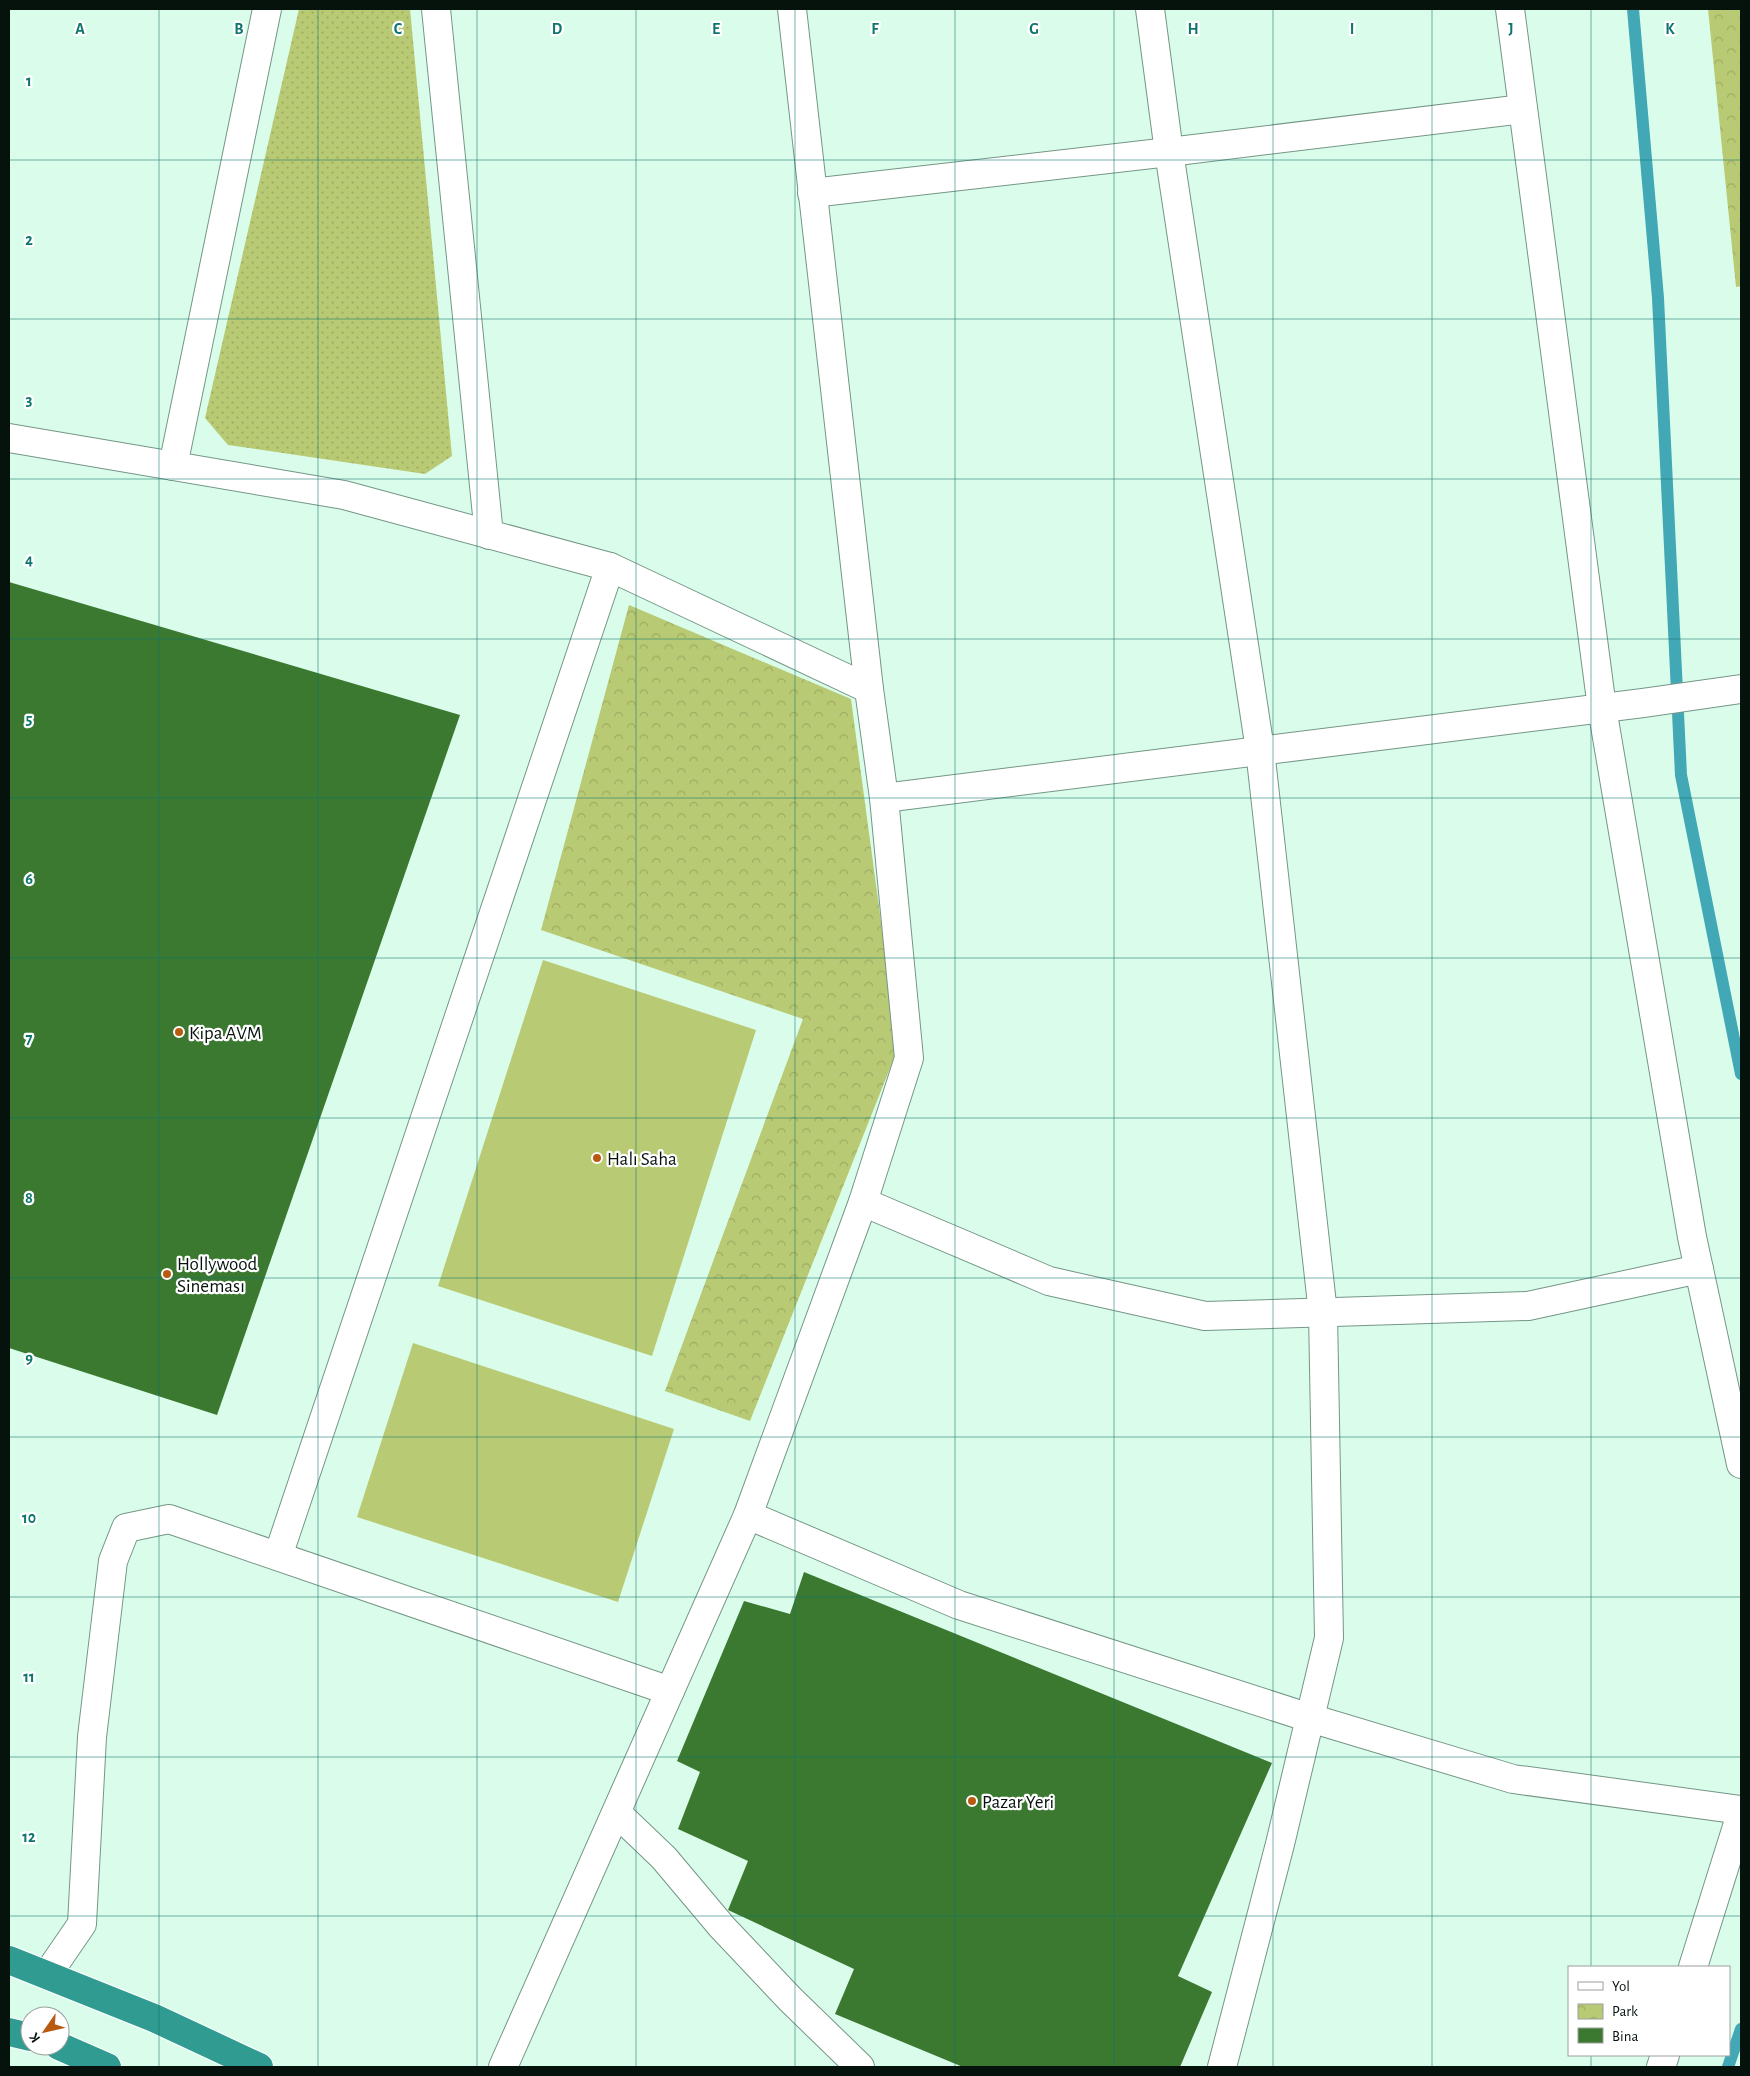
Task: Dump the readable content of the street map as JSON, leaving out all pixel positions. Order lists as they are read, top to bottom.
{
  "places": [
    "Kipa AVM",
    "Halı Saha",
    "Hollywood Sineması",
    "Pazar Yeri"
  ],
  "legend": ["Yol", "Park", "Bina"],
  "north": "bottom left",
  "grid": {
    "columns": [
      "A",
      "B",
      "C",
      "D",
      "E",
      "F",
      "G",
      "H",
      "I",
      "J",
      "K"
    ],
    "rows": [
      "1",
      "2",
      "3",
      "4",
      "5",
      "6",
      "7",
      "8",
      "9",
      "10",
      "11",
      "12"
    ]
  }
}
